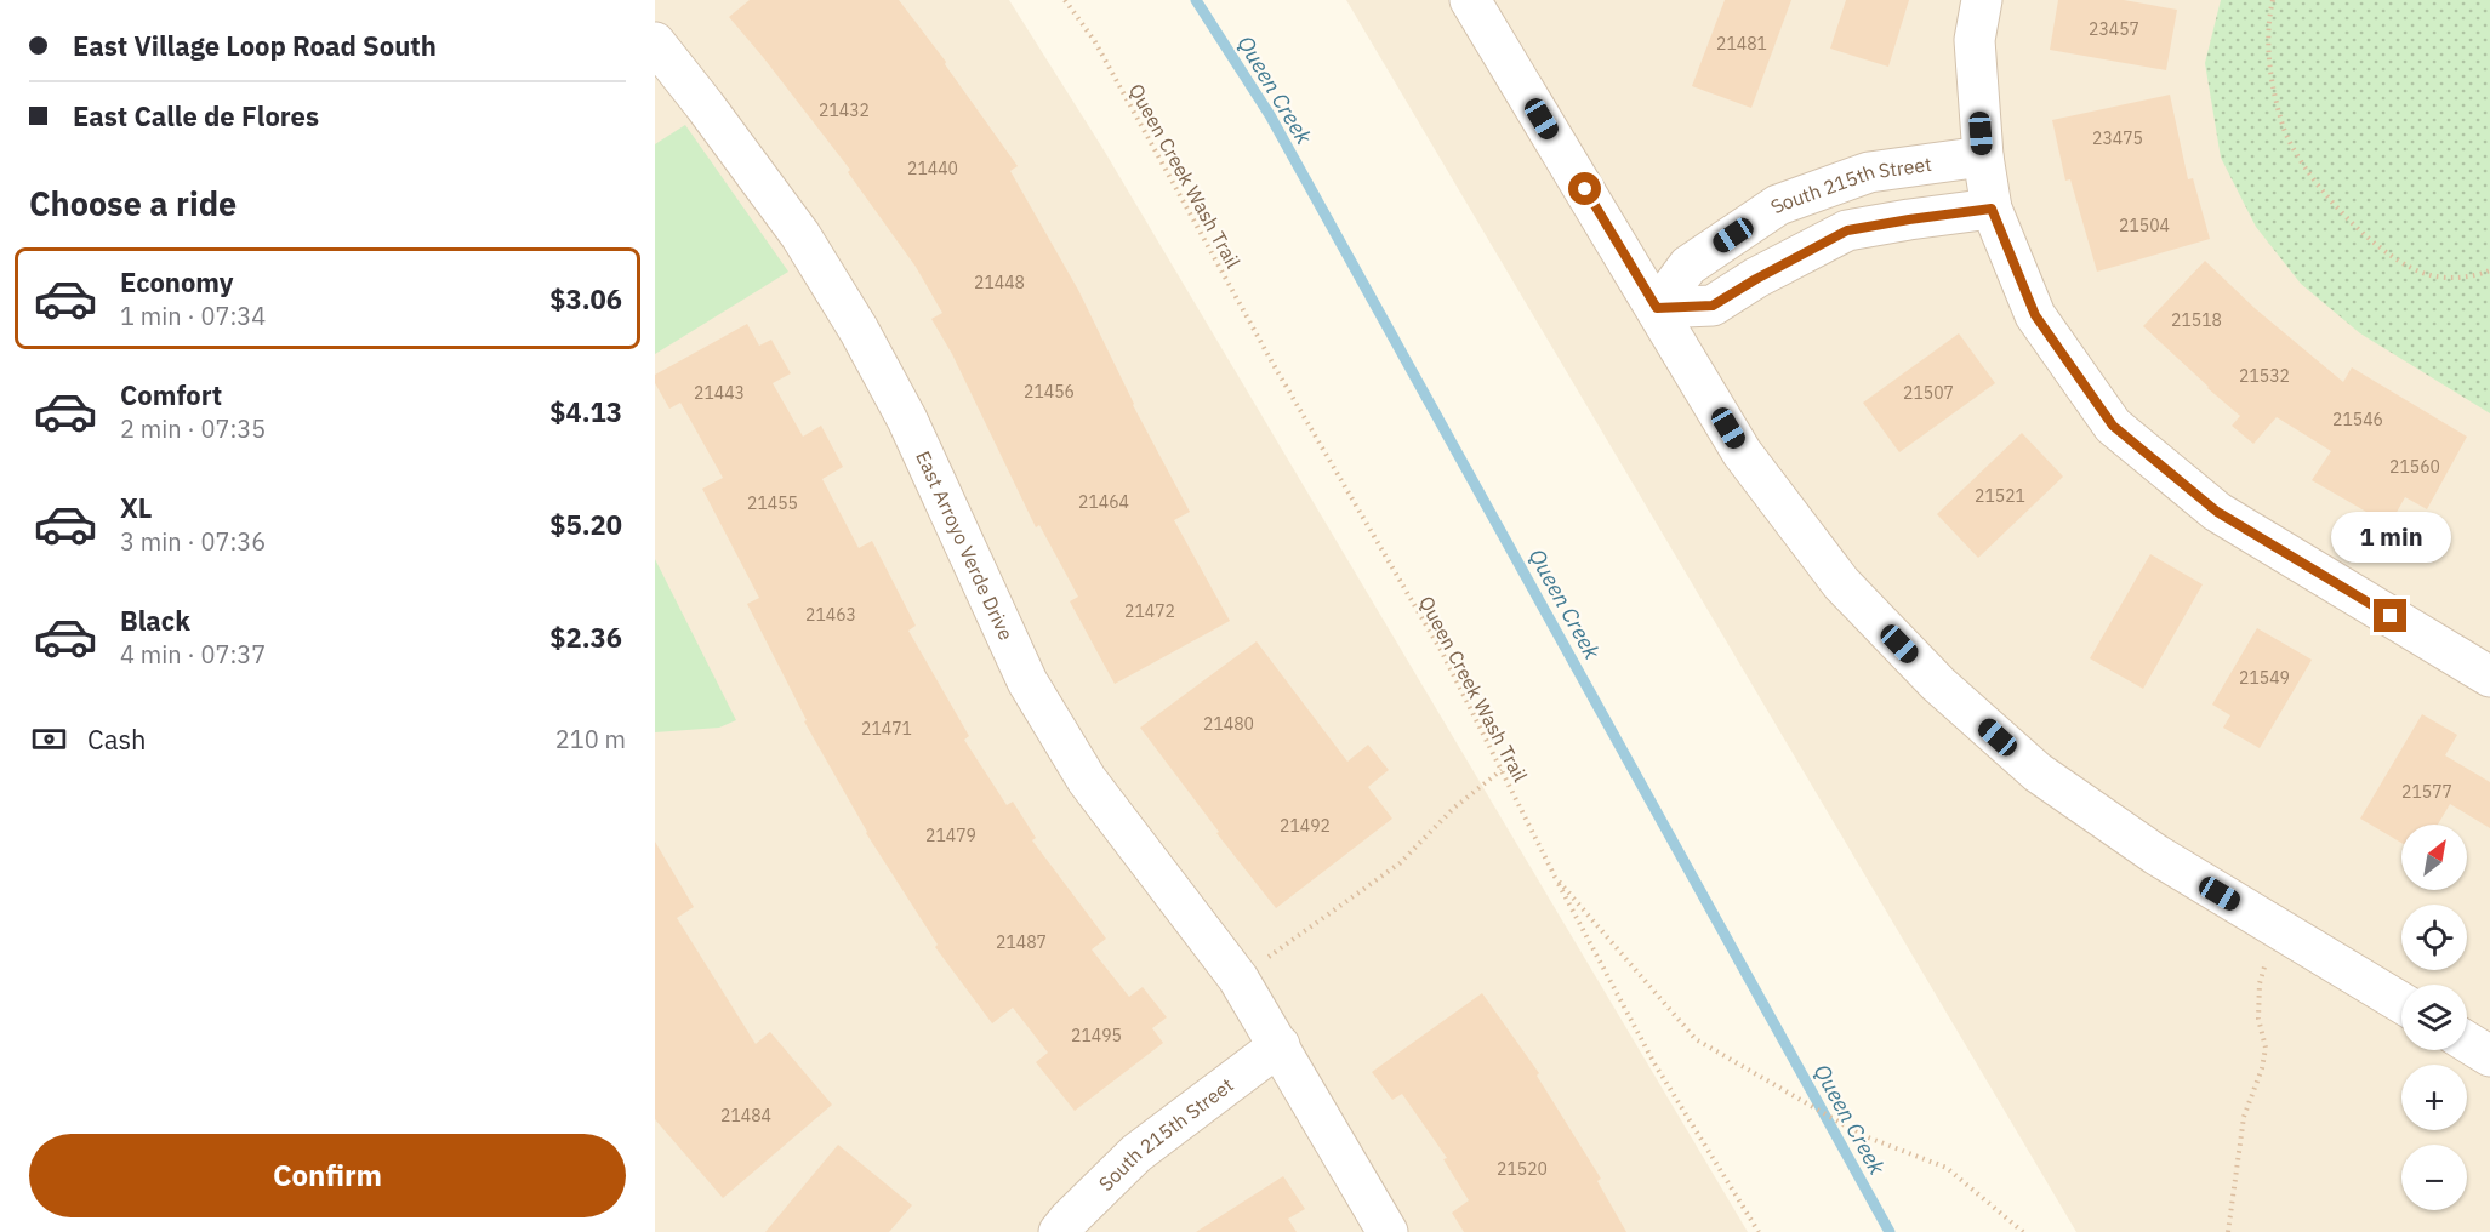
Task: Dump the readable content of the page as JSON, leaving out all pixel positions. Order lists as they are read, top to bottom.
{
  "streets": {
    "street": ["South 215th Street", "East Arroyo Verde Drive"],
    "path": ["Queen Creek Wash Trail"]
  },
  "crossings": [
    ["South 215th Street", "East Arroyo Verde Drive"]
  ],
  "water": ["Queen Creek"],
  "house_numbers": [
    "23457",
    "21481",
    "21432",
    "23475",
    "21440",
    "21504",
    "21448",
    "21518",
    "21532",
    "21456",
    "21443",
    "21507",
    "21546",
    "21560",
    "21521",
    "21464",
    "21455",
    "21472",
    "21463",
    "21549",
    "21480",
    "21471",
    "21577",
    "21492",
    "21479",
    "21487",
    "21495",
    "21484",
    "21520"
  ],
  "north": "top right",
  "page": {
    "banner": ["East Village Loop Road South", "East Calle de Flores"],
    "heading": "Choose a ride",
    "list": [
      {
        "name": "Economy",
        "note": "1 min · 07:34",
        "value": "$3.06"
      },
      {
        "name": "Comfort",
        "note": "2 min · 07:35",
        "value": "$4.13"
      },
      {
        "name": "XL",
        "note": "3 min · 07:36",
        "value": "$5.20"
      },
      {
        "name": "Black",
        "note": "4 min · 07:37",
        "value": "$2.36"
      }
    ],
    "bubble": "1 min",
    "pay": ["Cash", "210 m"],
    "map_buttons": ["+", "−"],
    "buttons": "Confirm"
  }
}
